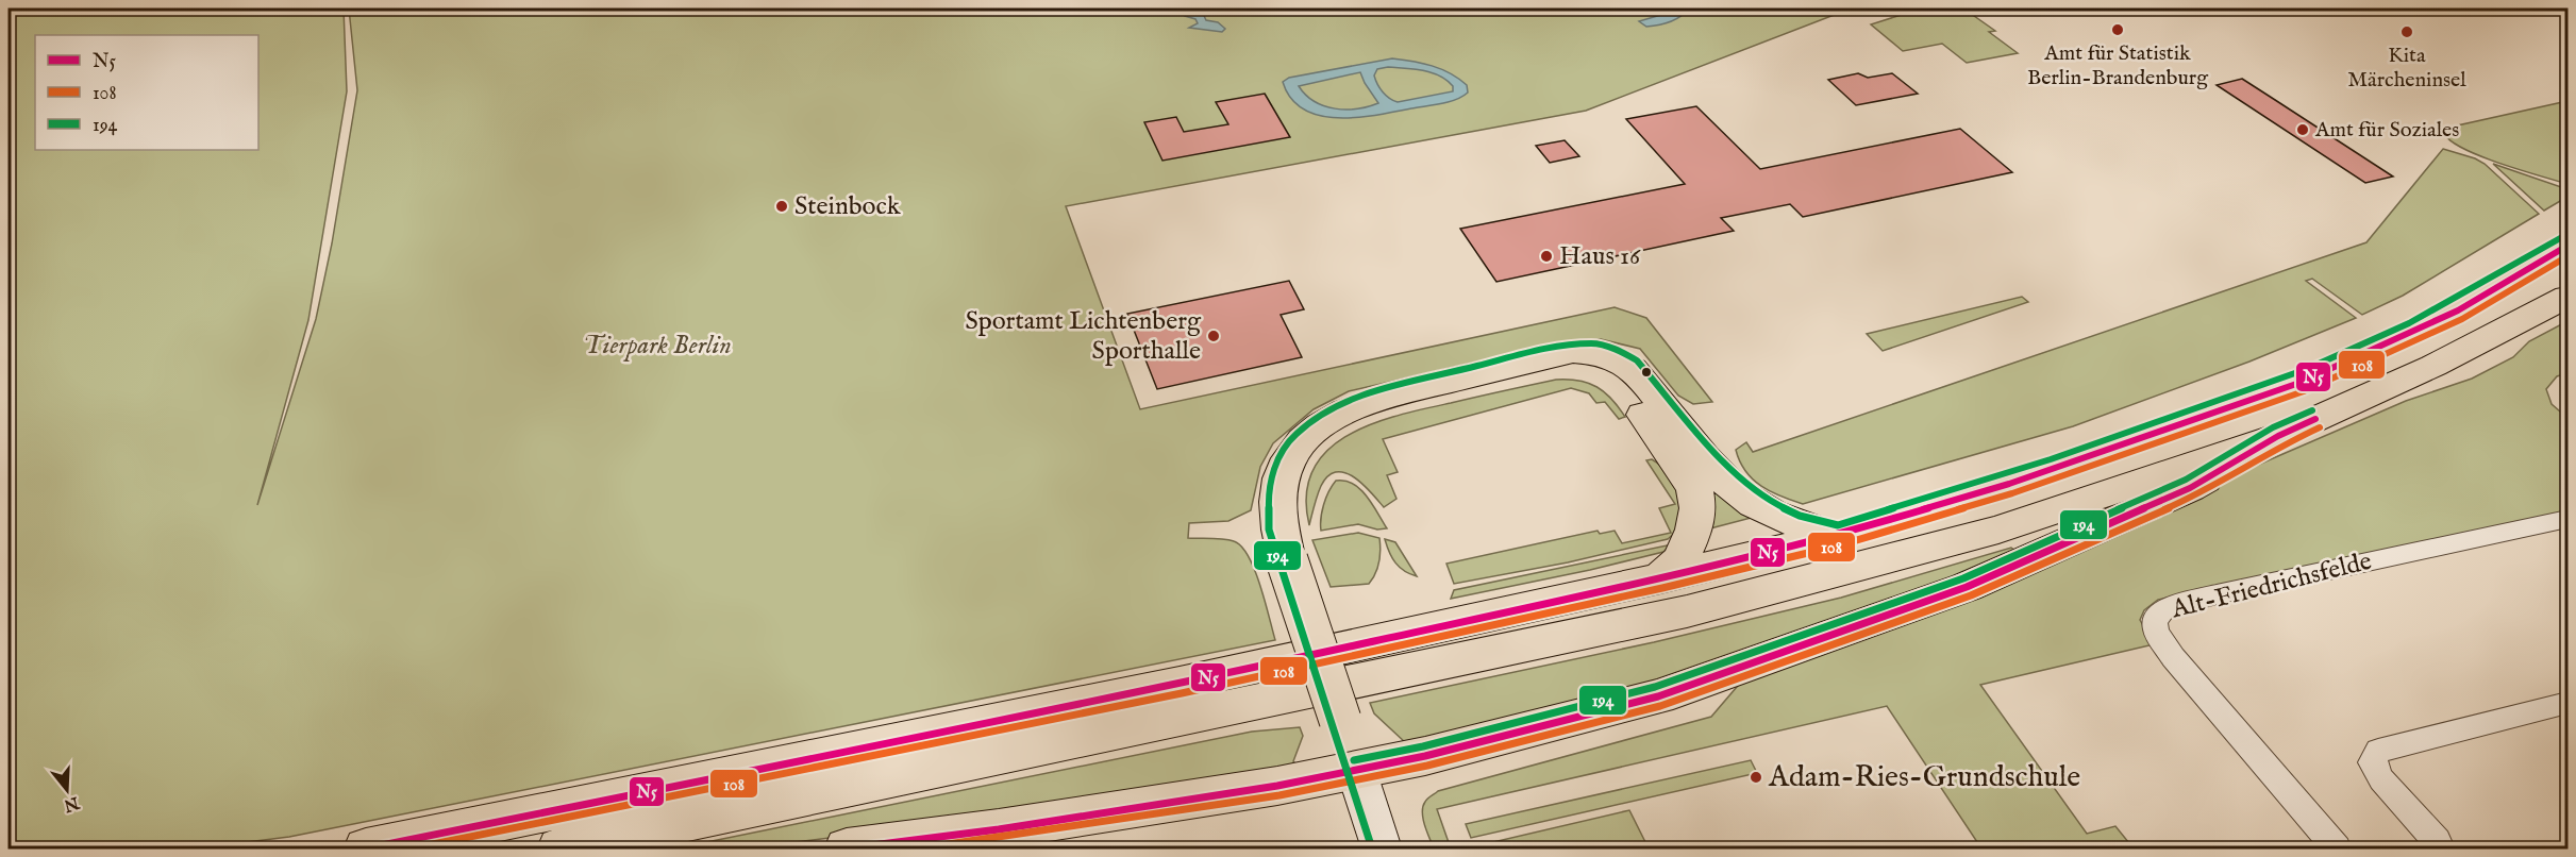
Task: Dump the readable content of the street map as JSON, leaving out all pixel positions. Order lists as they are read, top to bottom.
{
  "streets": {
    "street": ["Alt-Friedrichsfelde"]
  },
  "parks": ["Tierpark Berlin"],
  "places": [
    "Amt für Statistik Berlin-Brandenburg",
    "Kita Märcheninsel",
    "Amt für Soziales",
    "Steinbock",
    "Haus 16",
    "Sportamt Lichtenberg Sporthalle",
    "Adam-Ries-Grundschule"
  ],
  "lines": ["transit line 194", "transit line N5", "transit line 108"],
  "legend": ["N5", "108", "194"],
  "north": "bottom"
}
